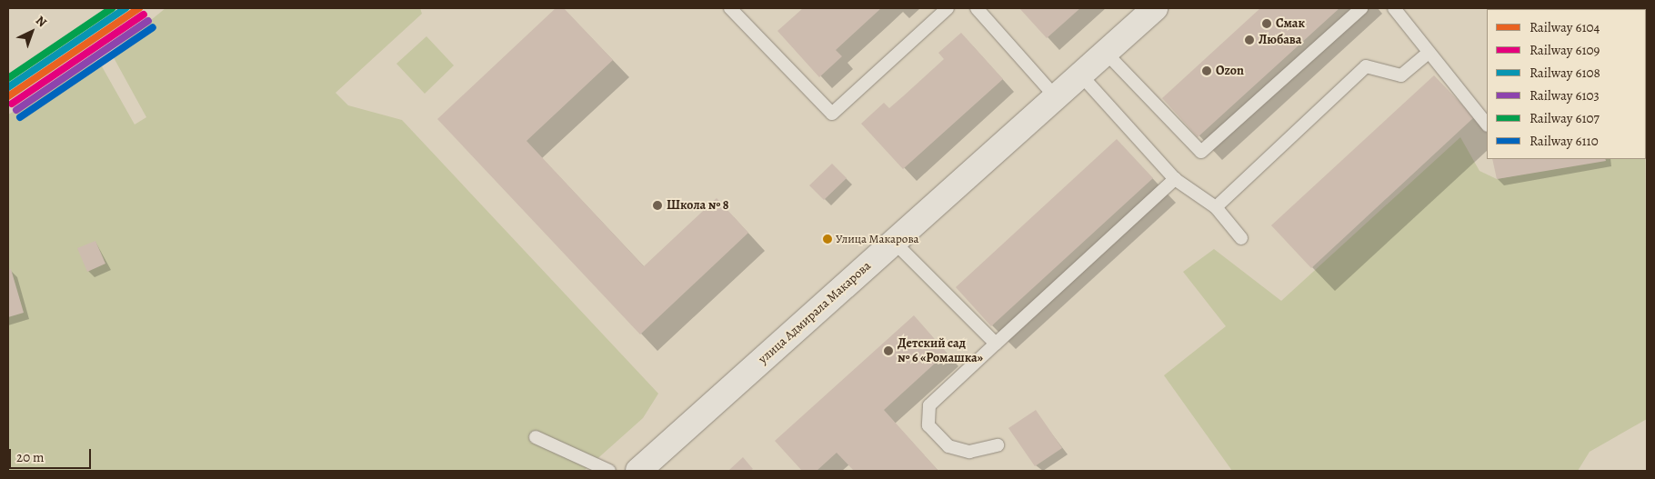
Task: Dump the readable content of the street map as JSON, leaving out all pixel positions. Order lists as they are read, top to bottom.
{
  "streets": {
    "main road": ["улица Адмирала Макарова"]
  },
  "places": [
    "Смак",
    "Любава",
    "Ozon",
    "Школа № 8",
    "Улица Макарова",
    "Детский сад № 6 «Ромашка»"
  ],
  "lines": [
    "rail line 6104",
    "rail line 6108",
    "rail line 6107",
    "rail line 6109",
    "rail line 6103",
    "rail line 6110"
  ],
  "legend": [
    "Railway 6104",
    "Railway 6109",
    "Railway 6108",
    "Railway 6103",
    "Railway 6107",
    "Railway 6110"
  ],
  "scale_bar": "20 m",
  "north": "top right"
}
